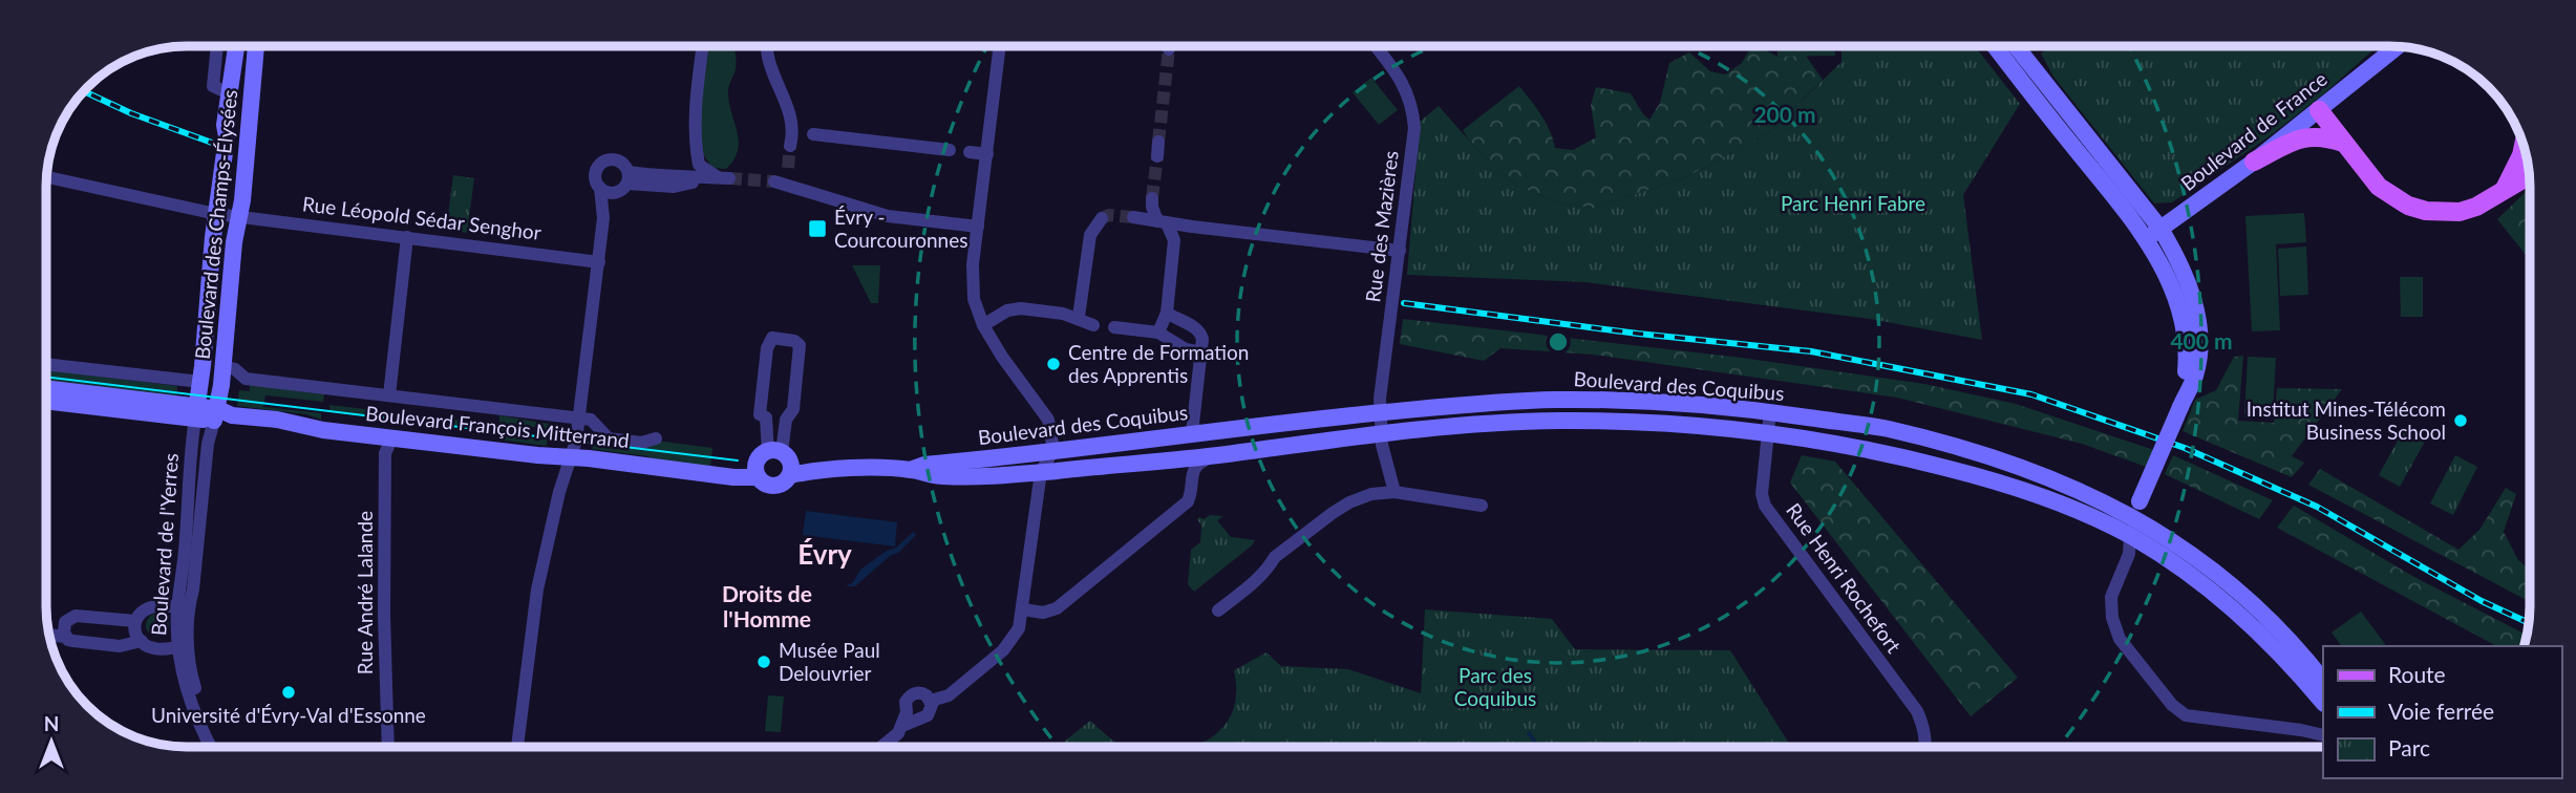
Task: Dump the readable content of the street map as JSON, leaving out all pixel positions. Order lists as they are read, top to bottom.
{
  "streets": {
    "main road": [
      "Boulevard de France",
      "Boulevard des Champs-Élysées",
      "Boulevard des Coquibus",
      "Boulevard François Mitterrand"
    ],
    "street": [
      "Rue Léopold Sédar Senghor",
      "Rue des Mazières",
      "Boulevard de l'Yerres",
      "Rue Henri Rochefort",
      "Rue André Lalande"
    ]
  },
  "crossings": [
    ["Rue Léopold Sédar Senghor", "Boulevard des Champs-Élysées"],
    ["Boulevard des Champs-Élysées", "Boulevard François Mitterrand"],
    ["Boulevard des Champs-Élysées", "Boulevard de l'Yerres"],
    ["Rue des Mazières", "Boulevard des Coquibus"],
    ["Boulevard des Coquibus", "Boulevard François Mitterrand"],
    ["Boulevard des Coquibus", "Rue Henri Rochefort"],
    ["Boulevard François Mitterrand", "Boulevard de l'Yerres"],
    ["Boulevard François Mitterrand", "Rue André Lalande"]
  ],
  "districts": ["Évry", "Droits de l'Homme"],
  "parks": ["Parc Henri Fabre", "Parc des Coquibus"],
  "places": {
    "transit": ["Évry - Courcouronnes"],
    "other": [
      "Centre de Formation des Apprentis",
      "Institut Mines-Télécom Business School",
      "Musée Paul Delouvrier",
      "Université d'Évry-Val d'Essonne"
    ]
  },
  "legend": ["Route", "Voie ferrée", "Parc"],
  "north": "top",
  "rings": ["200 m", "400 m"]
}
